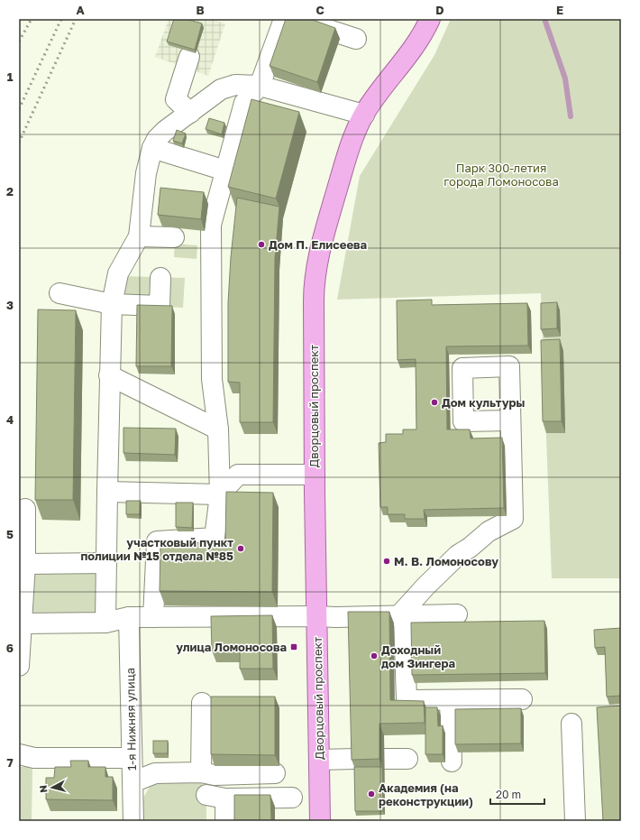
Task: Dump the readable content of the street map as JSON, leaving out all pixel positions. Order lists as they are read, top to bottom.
{
  "streets": {
    "main road": ["Дворцовый проспект"],
    "street": ["1-я Нижняя улица"]
  },
  "parks": ["Парк 300-летия города Ломоносова"],
  "places": {
    "other": [
      "Дом П. Елисеева",
      "Дом культуры",
      "участковый пункт полиции №15 отдела №85",
      "М. В. Ломоносову",
      "Доходный дом Зингера",
      "Академия (на реконструкции)"
    ],
    "transit": ["улица Ломоносова"]
  },
  "scale_bar": "20 m",
  "north": "left",
  "grid": {
    "columns": [
      "A",
      "B",
      "C",
      "D",
      "E"
    ],
    "rows": [
      "1",
      "2",
      "3",
      "4",
      "5",
      "6",
      "7"
    ]
  }
}
